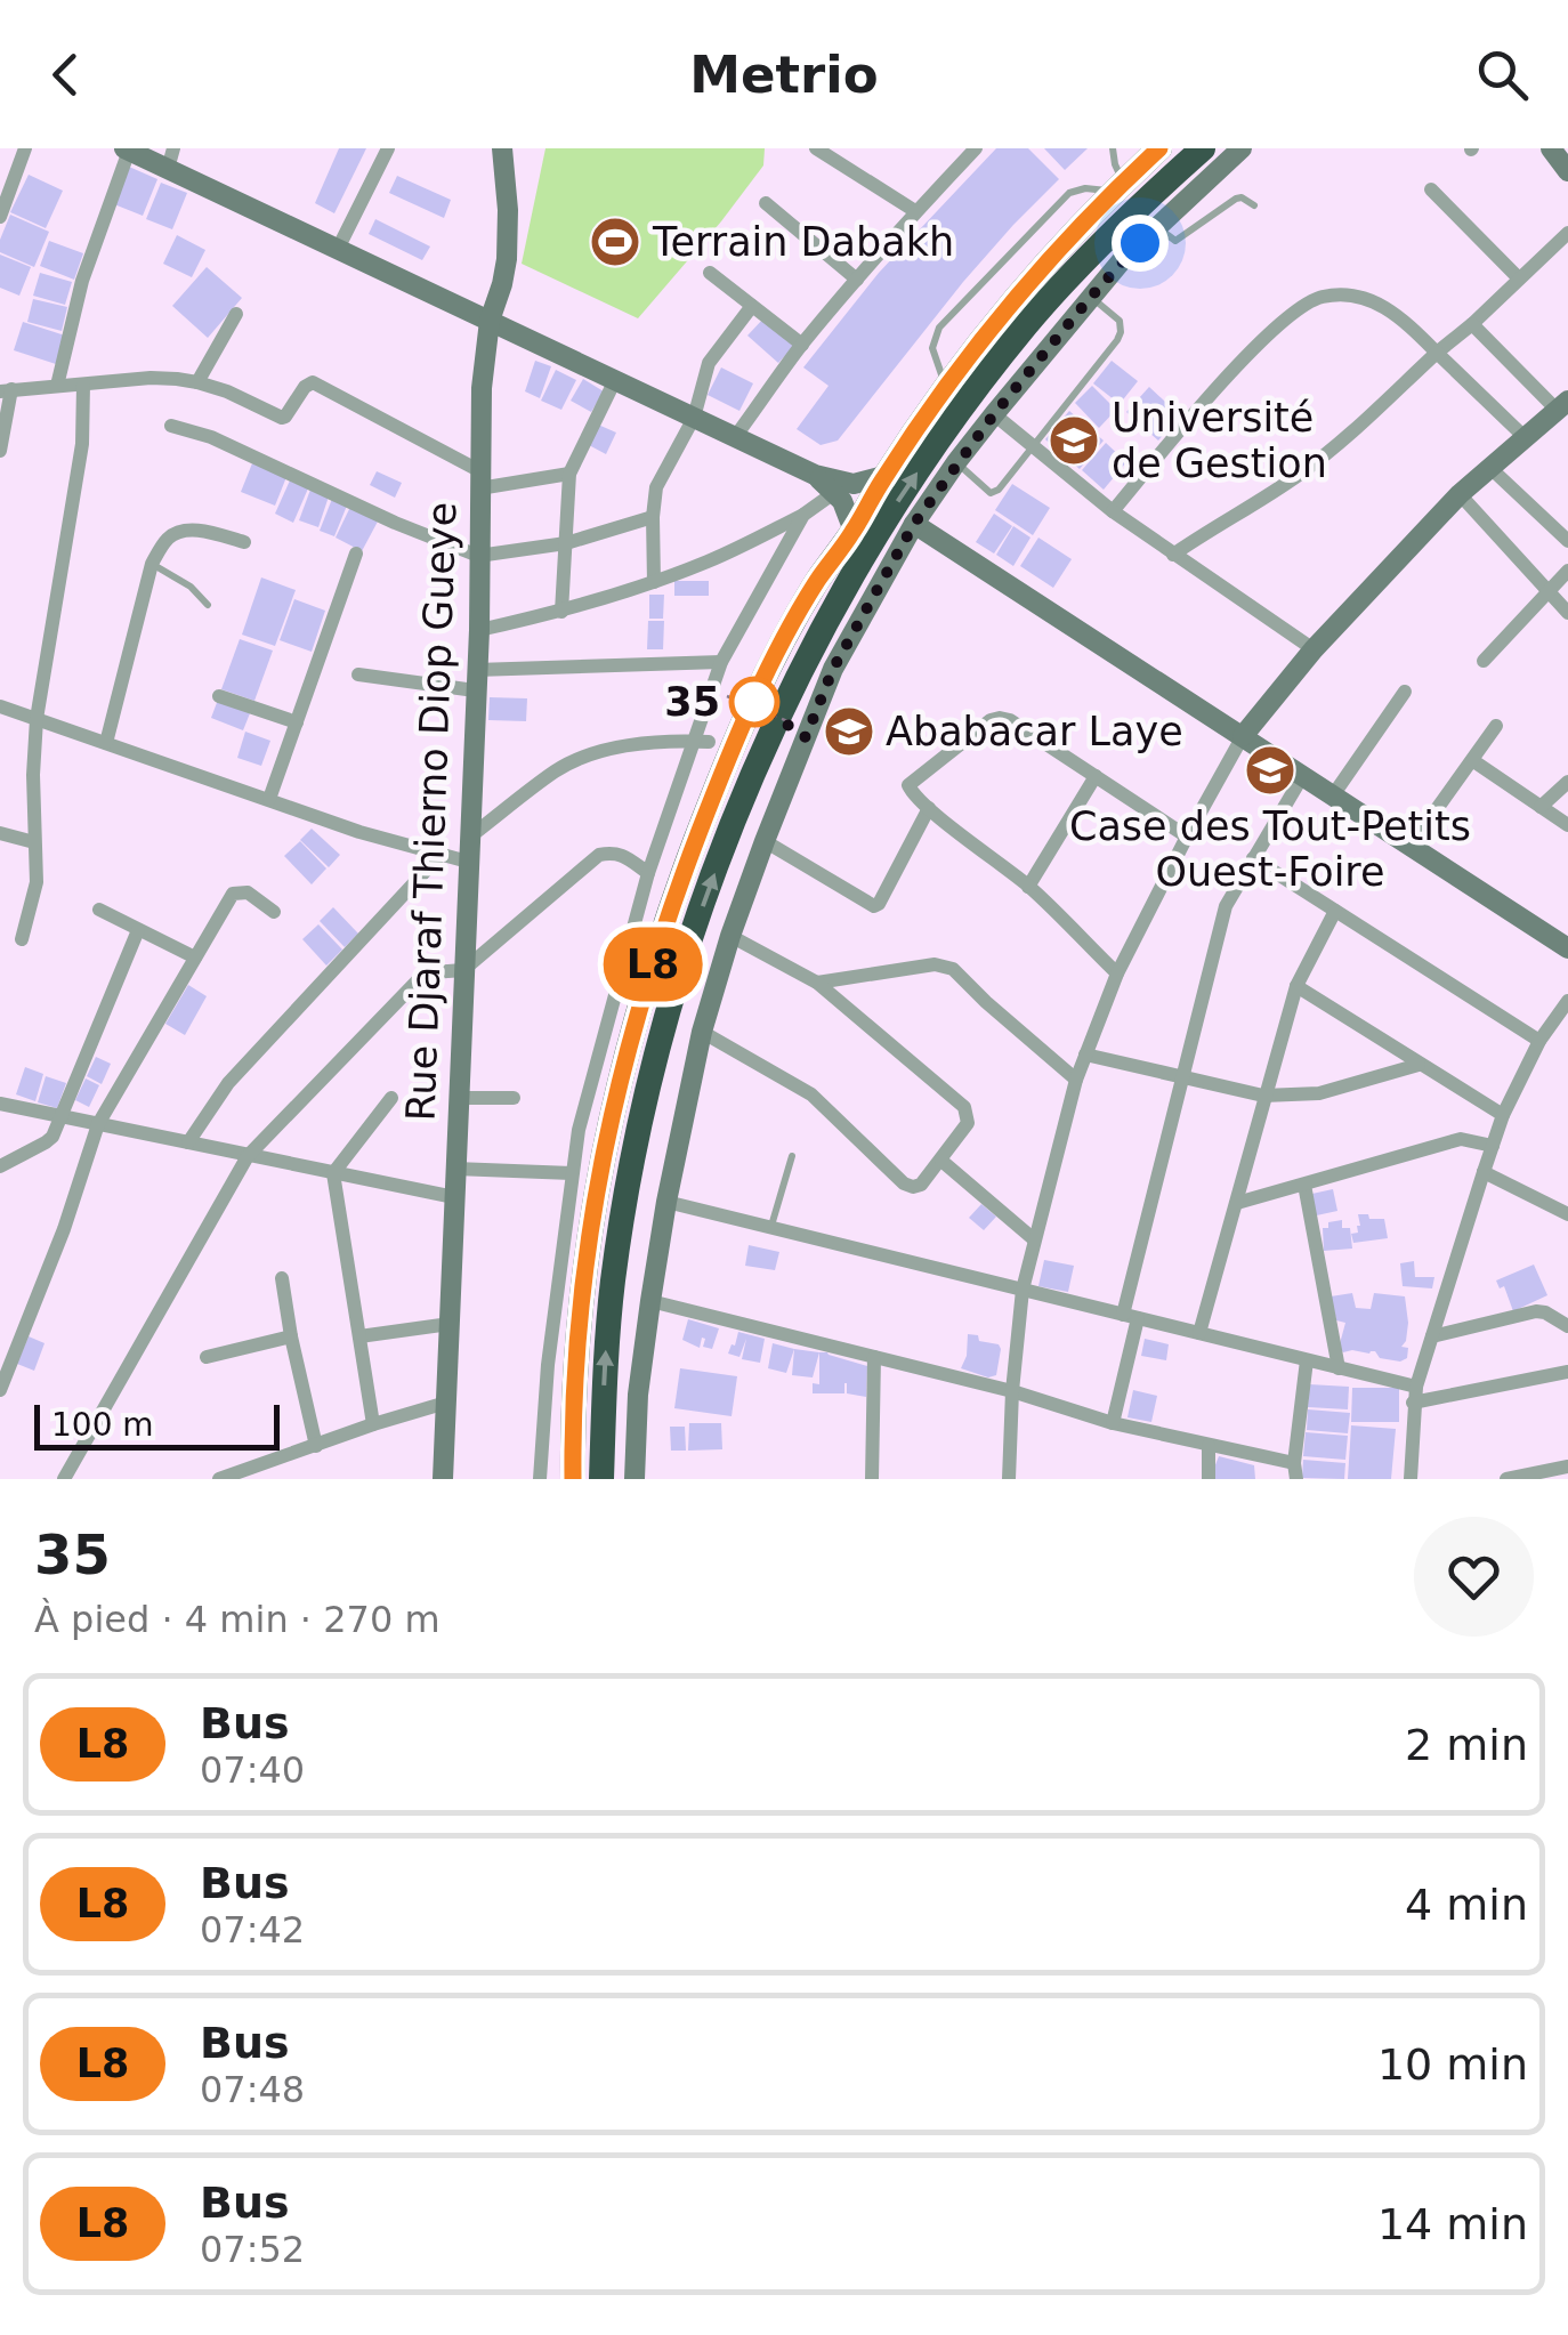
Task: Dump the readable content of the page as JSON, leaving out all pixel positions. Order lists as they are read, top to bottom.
{
  "streets": {
    "street": ["Rue Djaraf Thierno Diop Gueye"]
  },
  "places": {
    "sports": ["Terrain Dabakh"],
    "school or university": ["Université de Gestion", "Ababacar Laye", "Case des Tout-Petits Ouest-Foire"],
    "other": ["35"]
  },
  "lines": ["bus line L8"],
  "scale_bar": "100 m",
  "page": {
    "header": "Metrio",
    "on_map": "L8",
    "scale": "100 m",
    "heading": ["35", "À pied · 4 min · 270 m"],
    "list": [
      {
        "mark": "L8",
        "name": "Bus",
        "note": "07:40",
        "value": "2 min"
      },
      {
        "mark": "L8",
        "name": "Bus",
        "note": "07:42",
        "value": "4 min"
      },
      {
        "mark": "L8",
        "name": "Bus",
        "note": "07:48",
        "value": "10 min"
      },
      {
        "mark": "L8",
        "name": "Bus",
        "note": "07:52",
        "value": "14 min"
      }
    ]
  }
}
